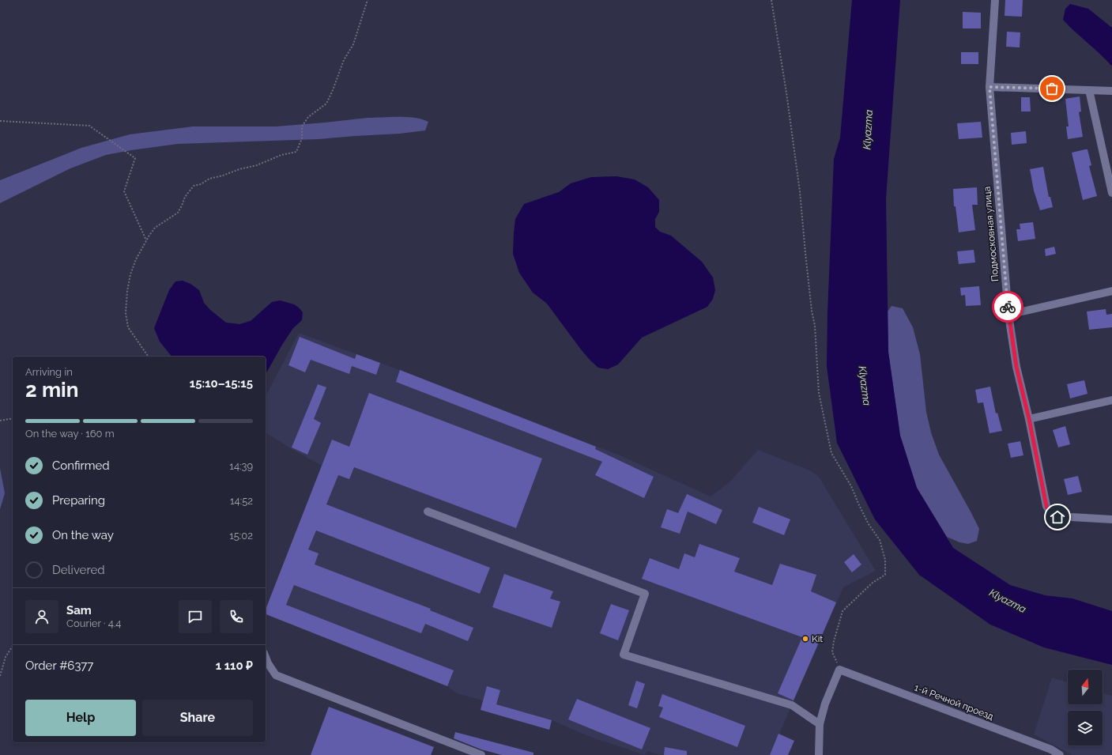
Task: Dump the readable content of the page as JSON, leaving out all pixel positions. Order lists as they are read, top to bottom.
{
  "streets": {
    "street": ["Подмосковная улица", "1-й Речной проезд"]
  },
  "water": ["Klyazma"],
  "places": ["Kit"],
  "north": "top",
  "page": {
    "heading": ["2 min", "Arriving in", "15:10–15:15"],
    "panel": [
      "Sam",
      "Courier · 4.4",
      "Order #6377",
      "1 110 ₽"
    ],
    "bar": "On the way · 160 m",
    "list": [
      ["Confirmed", "14:39"],
      ["Preparing", "14:52"],
      ["On the way", "15:02"],
      "Delivered"
    ],
    "buttons": ["Help", "Share"]
  }
}
